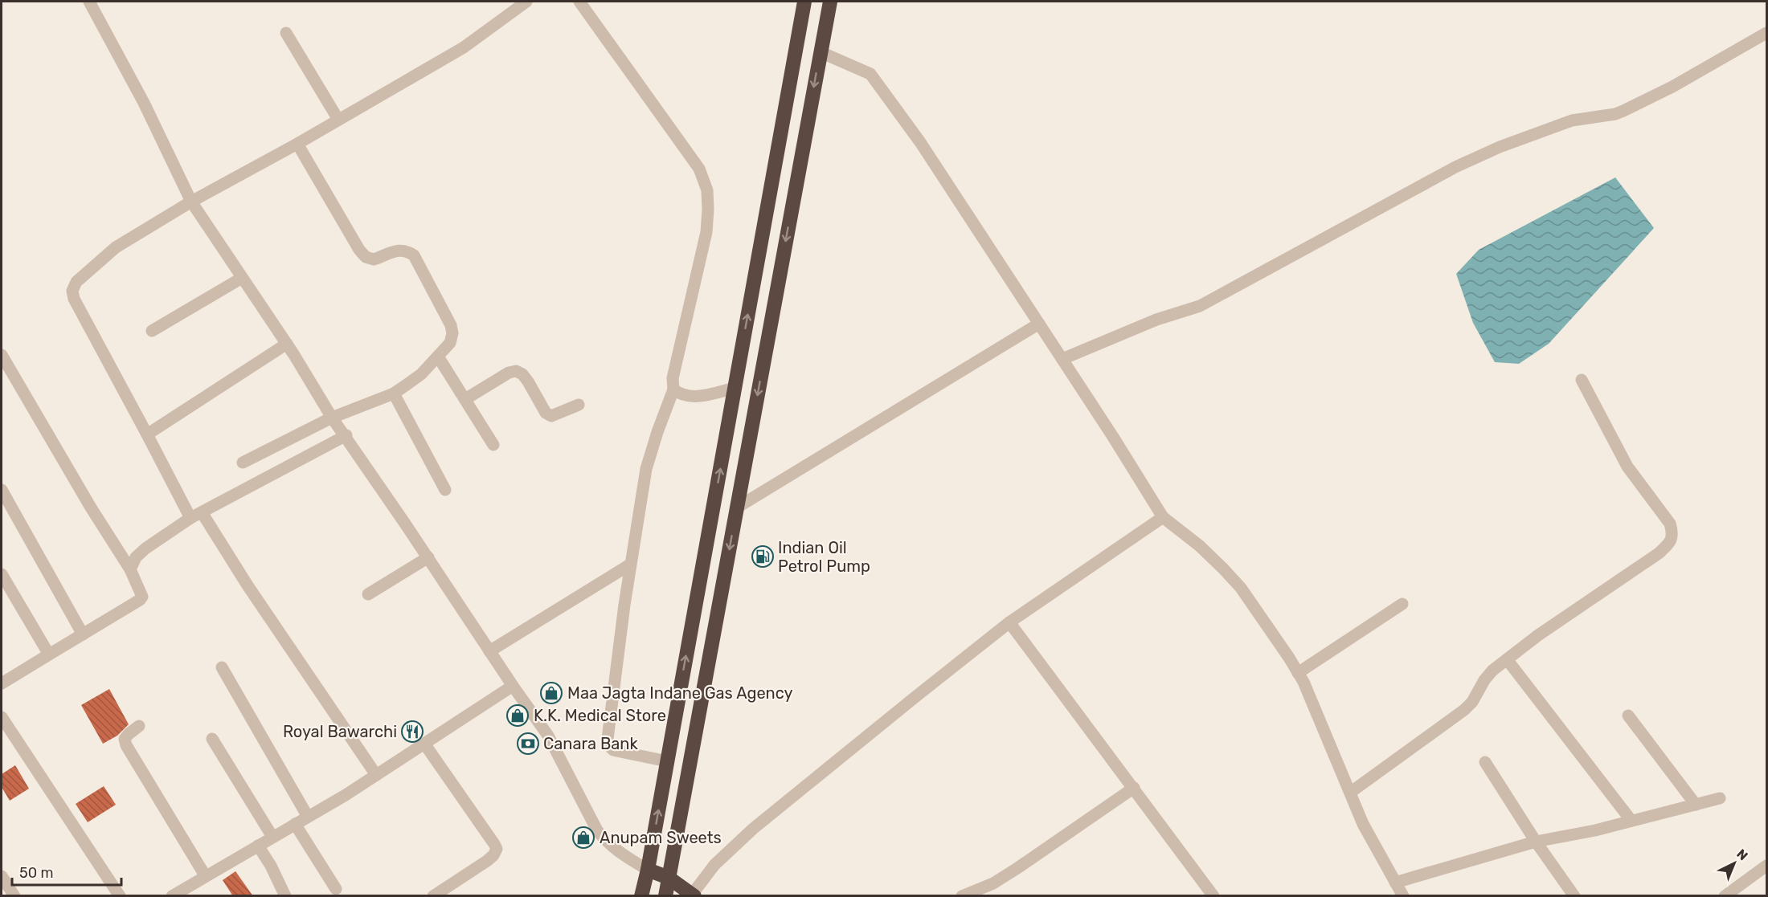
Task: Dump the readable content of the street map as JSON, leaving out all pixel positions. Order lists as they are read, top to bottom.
{
  "places": {
    "fuel station": ["Indian Oil Petrol Pump"],
    "shop": ["Maa Jagta Indane Gas Agency", "K.K. Medical Store", "Anupam Sweets"],
    "restaurant": ["Royal Bawarchi"],
    "bank": ["Canara Bank"]
  },
  "scale_bar": "50 m",
  "north": "top right"
}
